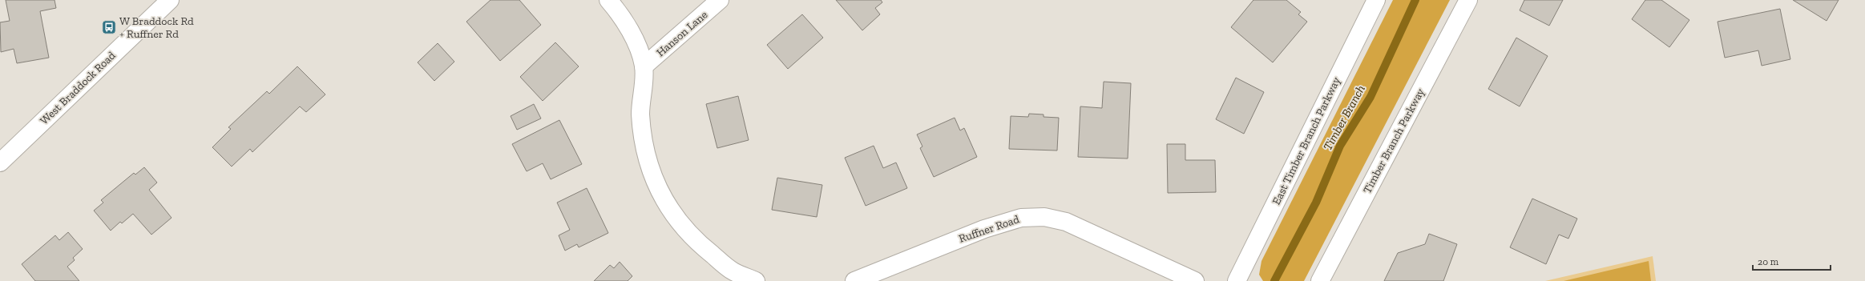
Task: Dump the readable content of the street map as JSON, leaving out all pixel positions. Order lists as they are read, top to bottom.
{
  "streets": {
    "street": [
      "Hanson Lane",
      "West Braddock Road",
      "East Timber Branch Parkway",
      "Timber Branch Parkway",
      "Ruffner Road"
    ]
  },
  "water": ["Timber Branch"],
  "places": {
    "bus stop": ["W Braddock Rd + Ruffner Rd"]
  },
  "scale_bar": "20 m"
}
